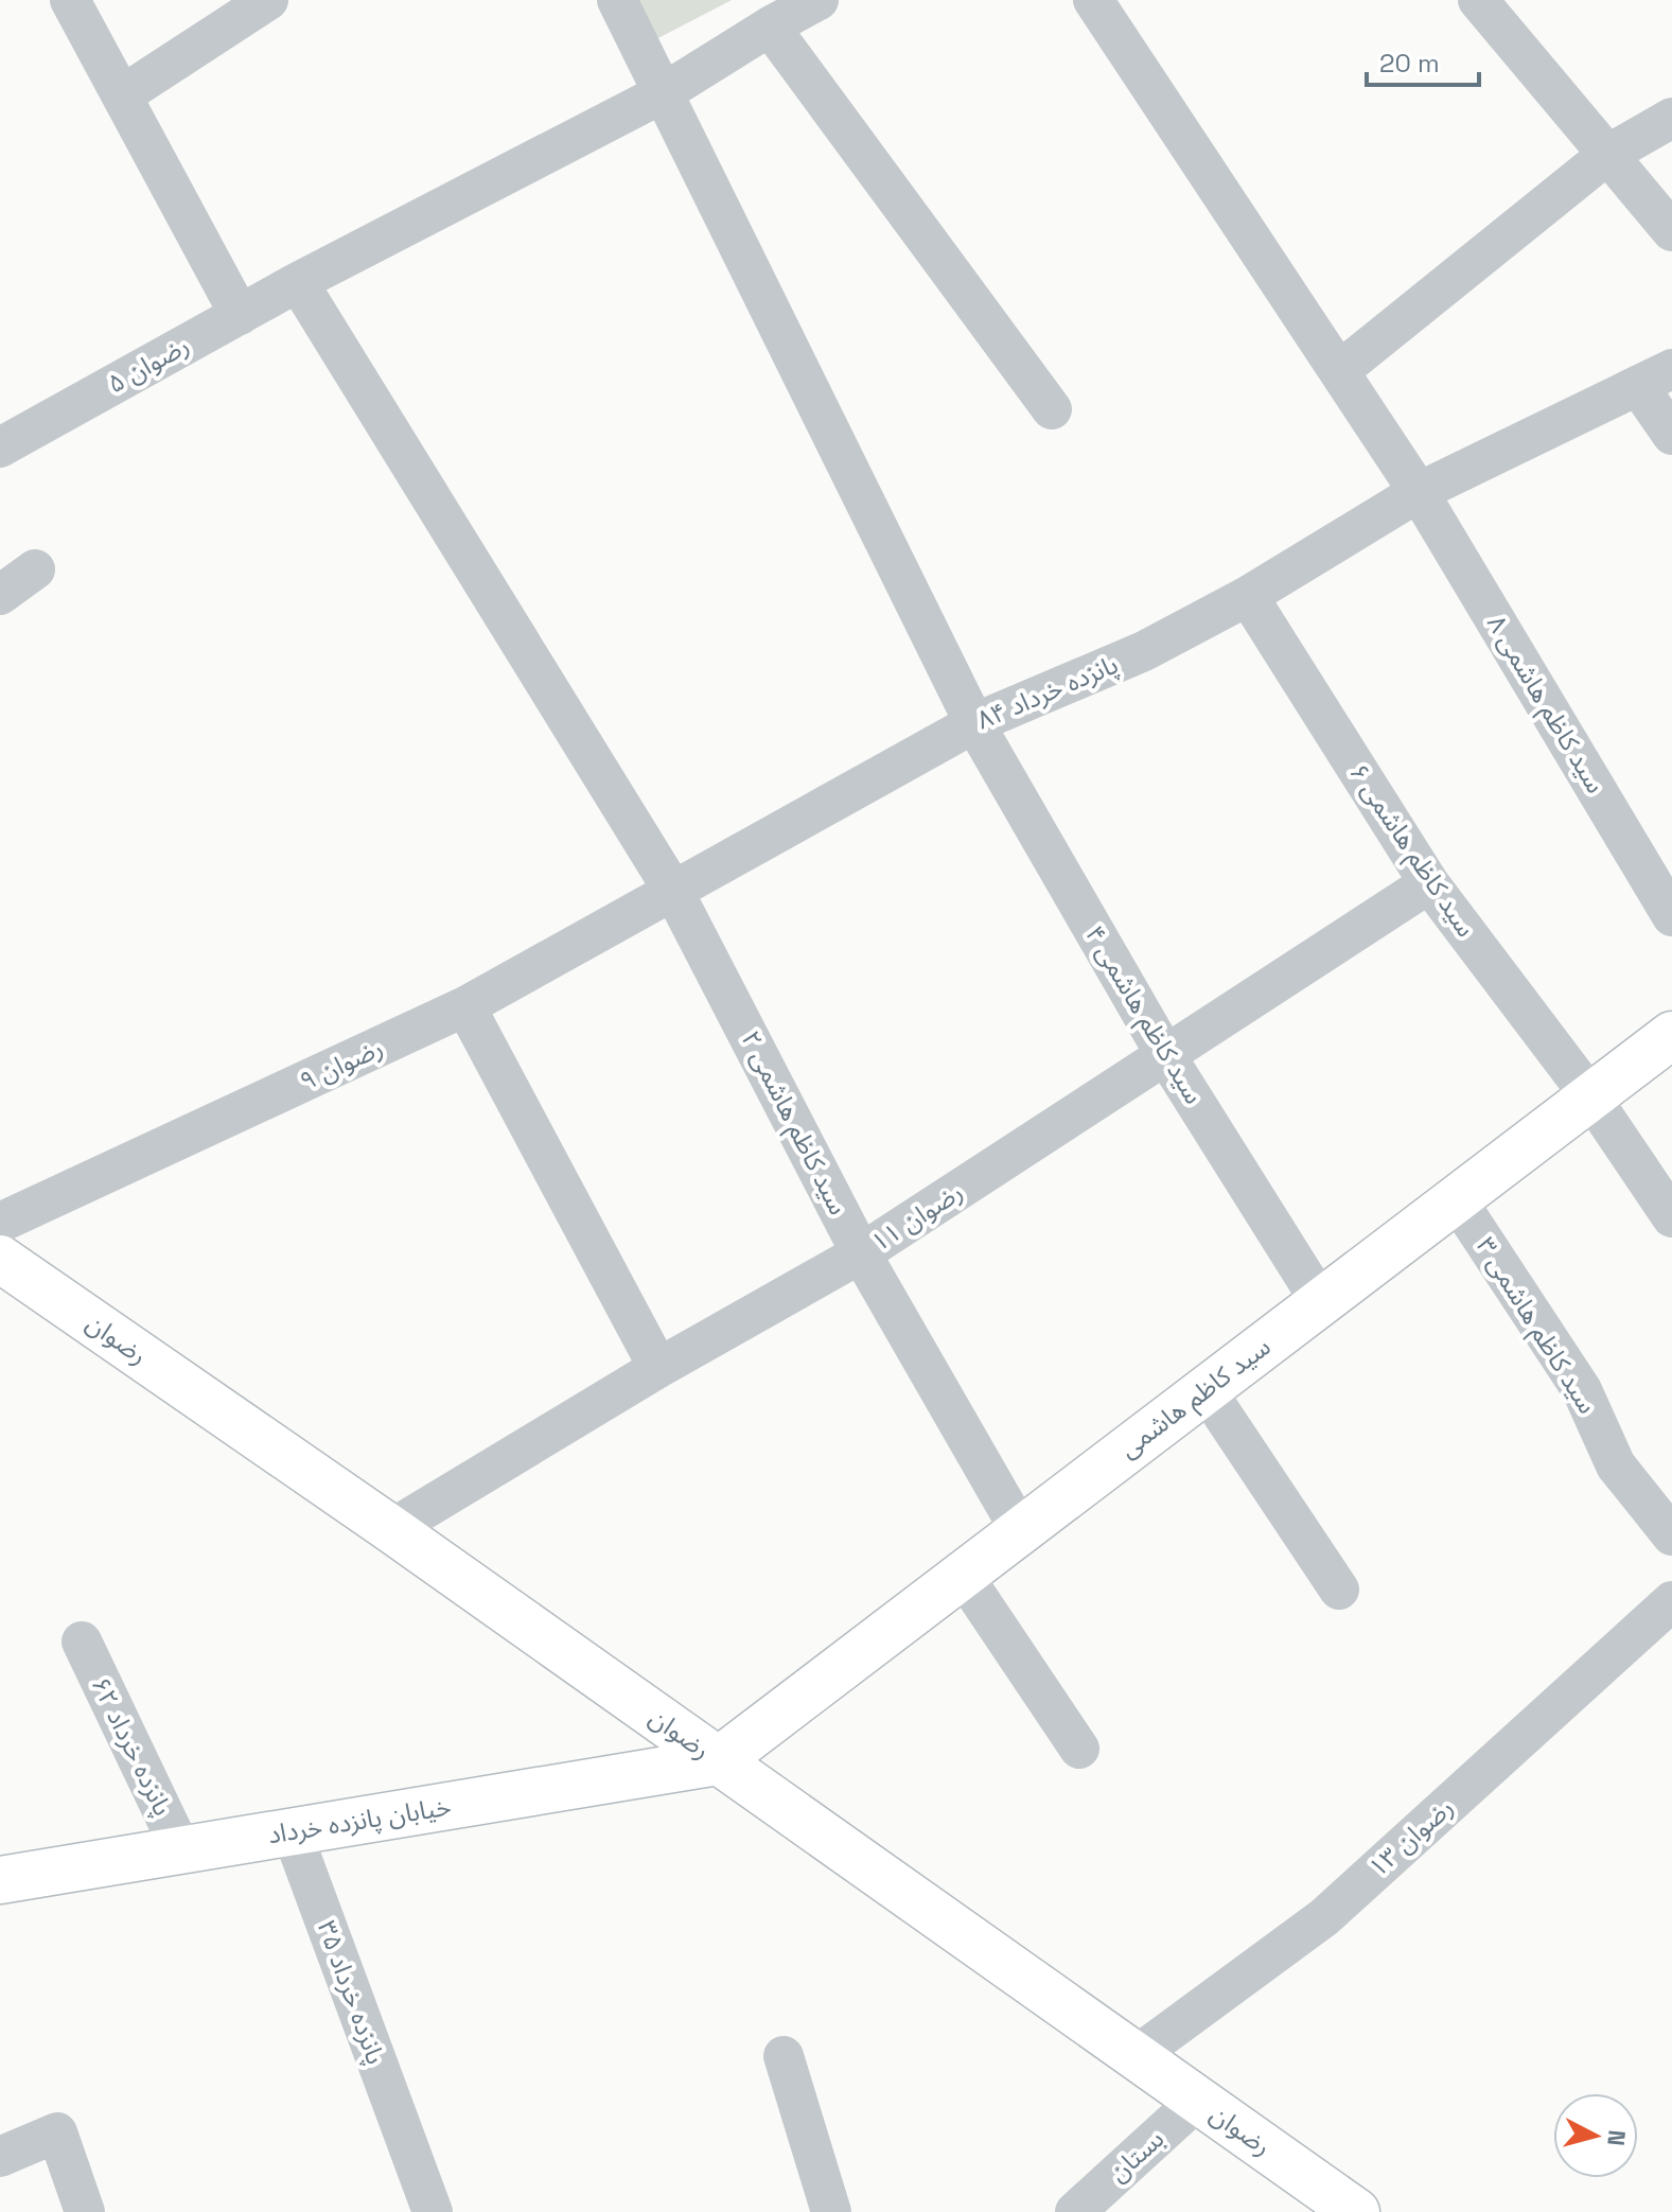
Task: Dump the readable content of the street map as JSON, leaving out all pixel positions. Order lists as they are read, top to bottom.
{
  "streets": {
    "street": [
      "رضوان ۵",
      "پانزده خرداد ۸۴",
      "سید کاظم هاشمی ۸",
      "سید کاظم هاشمی ۶",
      "سید کاظم هاشمی ۴",
      "رضوان ۹",
      "سید کاظم هاشمی ۲",
      "رضوان ۱۱",
      "سید کاظم هاشمی ۳",
      "رضوان",
      "سید کاظم هاشمی",
      "پانزده خرداد ۶۲",
      "خیابان پانزده خرداد",
      "رضوان ۱۳",
      "پانزده خرداد ۳۵",
      "بستان"
    ]
  },
  "crossings": [
    ["رضوان ۵", "سید کاظم هاشمی ۴"],
    ["رضوان ۵", "سید کاظم هاشمی ۲"],
    ["پانزده خرداد ۸۴", "سید کاظم هاشمی ۸"],
    ["پانزده خرداد ۸۴", "سید کاظم هاشمی ۶"],
    ["پانزده خرداد ۸۴", "سید کاظم هاشمی ۴"],
    ["پانزده خرداد ۸۴", "رضوان ۹"],
    ["پانزده خرداد ۸۴", "سید کاظم هاشمی ۲"],
    ["سید کاظم هاشمی ۶", "رضوان ۱۱"],
    ["سید کاظم هاشمی ۶", "سید کاظم هاشمی"],
    ["سید کاظم هاشمی ۴", "رضوان ۱۱"],
    ["سید کاظم هاشمی ۴", "سید کاظم هاشمی"],
    ["رضوان ۹", "سید کاظم هاشمی ۲"],
    ["سید کاظم هاشمی ۲", "رضوان ۱۱"],
    ["سید کاظم هاشمی ۲", "سید کاظم هاشمی"],
    ["رضوان ۱۱", "رضوان"],
    ["سید کاظم هاشمی ۳", "سید کاظم هاشمی"],
    ["رضوان", "سید کاظم هاشمی"],
    ["رضوان", "خیابان پانزده خرداد"],
    ["رضوان", "رضوان ۱۳"],
    ["رضوان", "بستان"],
    ["سید کاظم هاشمی", "خیابان پانزده خرداد"],
    ["پانزده خرداد ۶۲", "خیابان پانزده خرداد"],
    ["خیابان پانزده خرداد", "پانزده خرداد ۳۵"]
  ],
  "scale_bar": "20 m",
  "north": "right"
}
